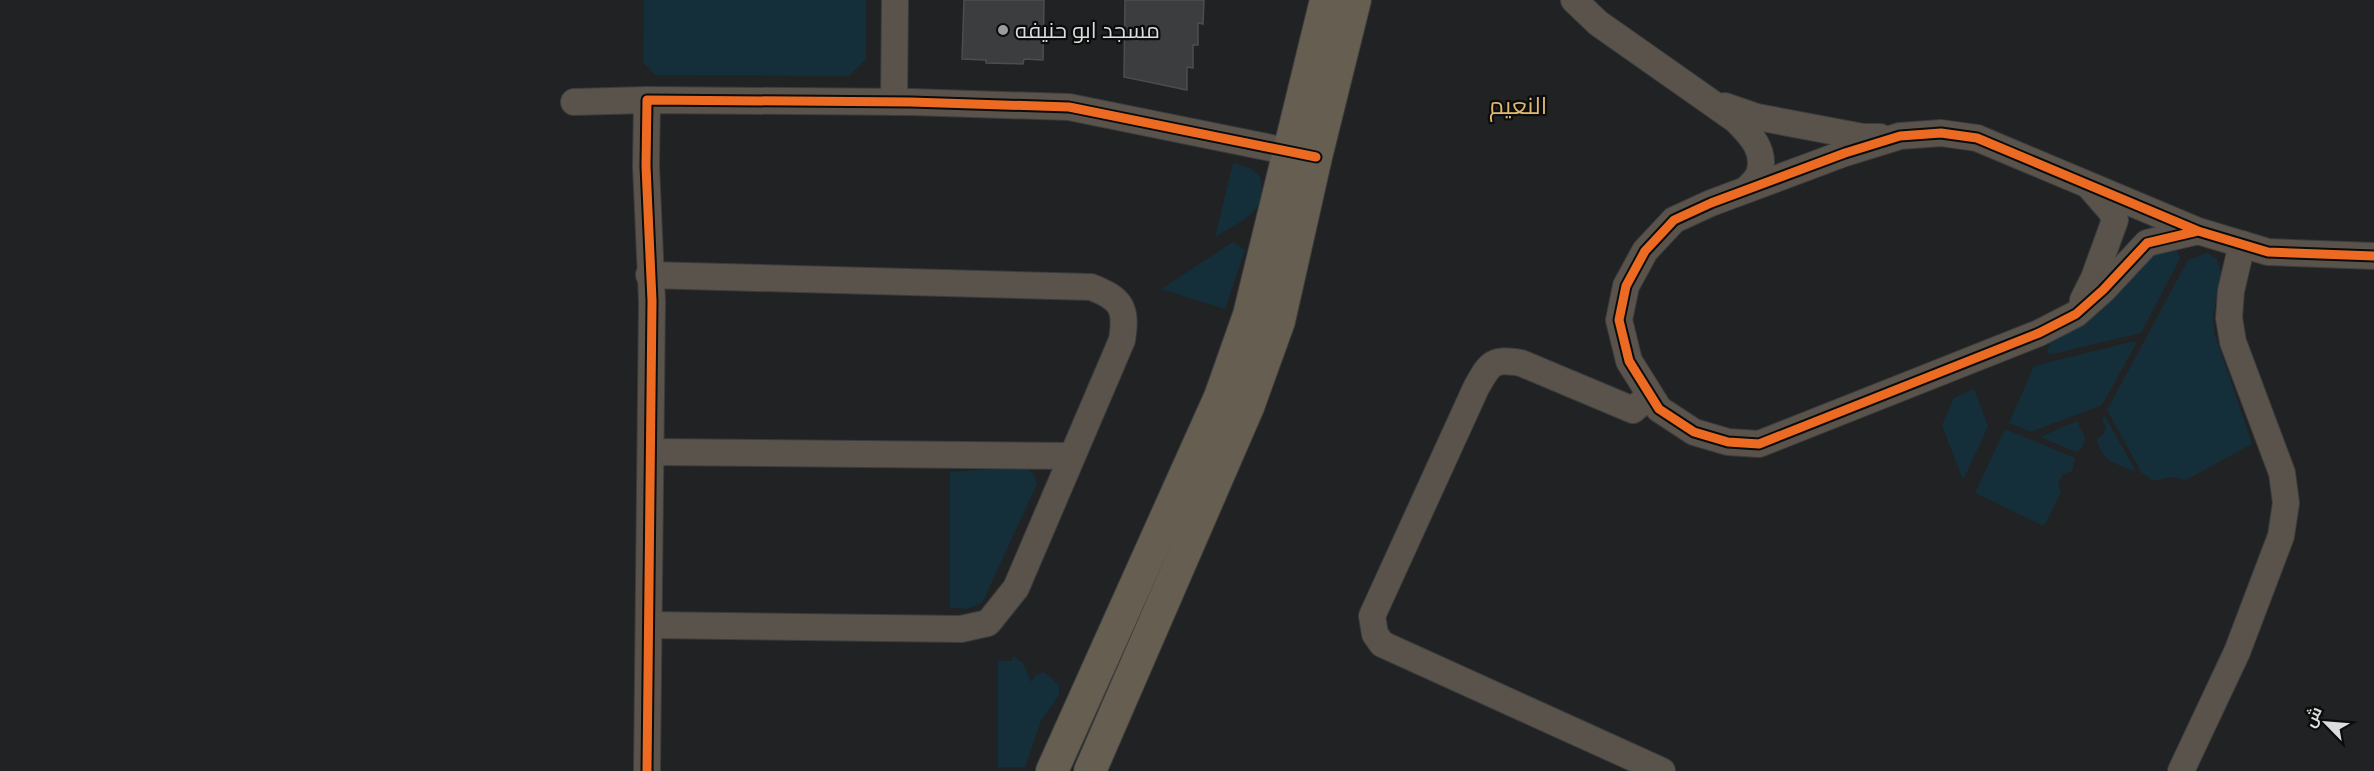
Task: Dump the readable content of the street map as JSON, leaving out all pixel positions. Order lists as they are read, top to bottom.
{
  "districts": ["النعيم"],
  "places": ["مسجد ابو حنيفه"],
  "north": "top left"
}
